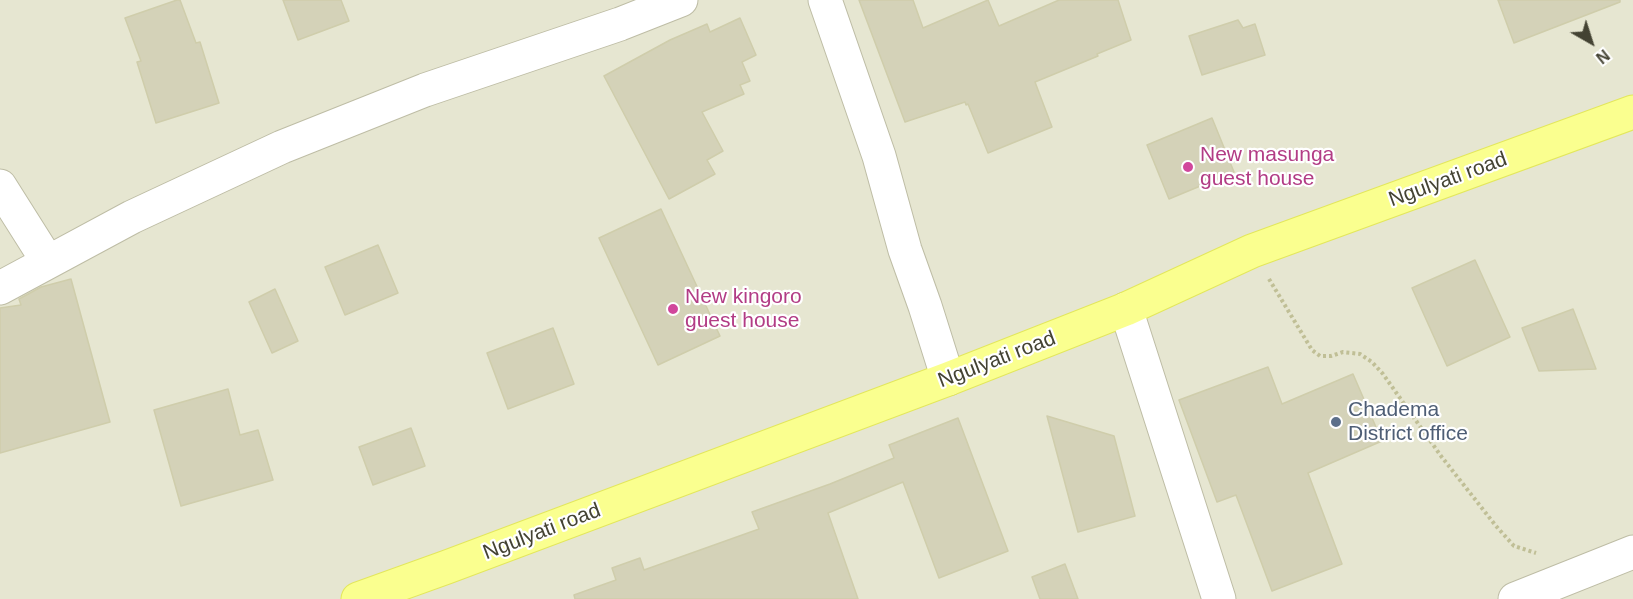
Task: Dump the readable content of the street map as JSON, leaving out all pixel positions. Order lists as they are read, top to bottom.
{
  "streets": {
    "main road": ["Ngulyati road"]
  },
  "places": ["New masunga guest house", "New kingoro guest house", "Chadema District office"],
  "north": "bottom right"
}
